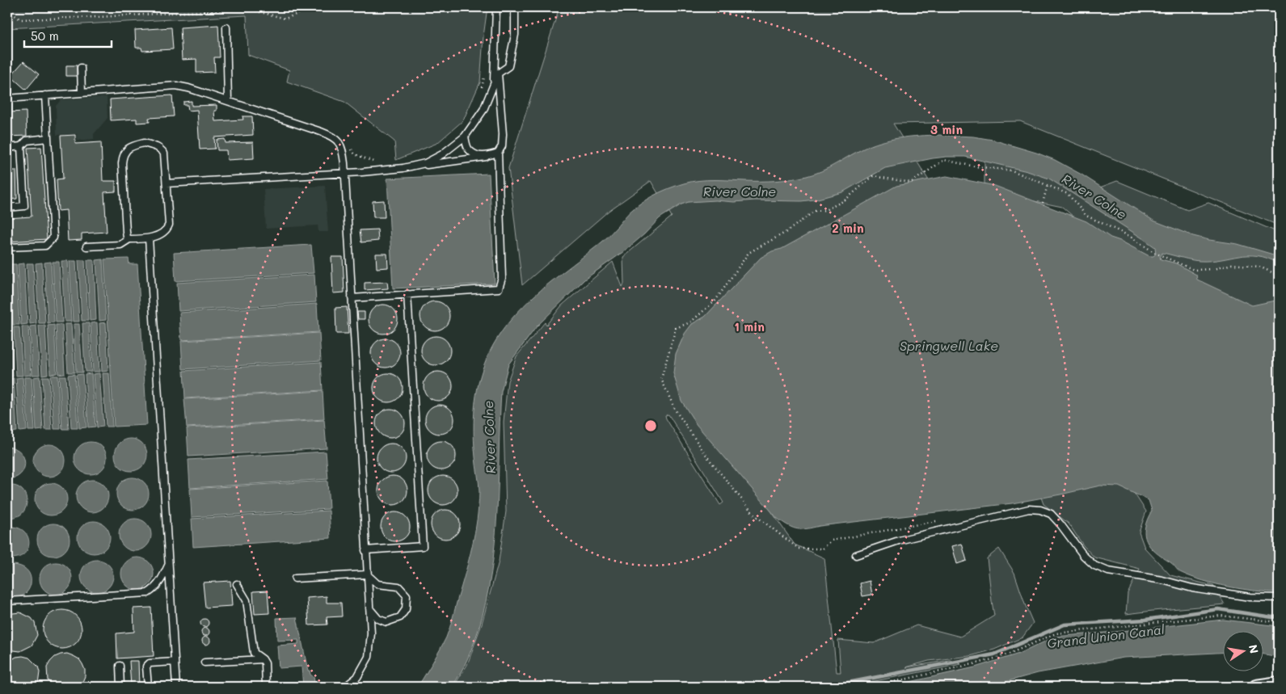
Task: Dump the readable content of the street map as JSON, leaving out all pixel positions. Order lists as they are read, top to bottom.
{
  "water": ["River Colne", "Springwell Lake", "Grand Union Canal"],
  "scale_bar": "50 m",
  "north": "right",
  "rings": ["3 min", "2 min", "1 min"]
}
